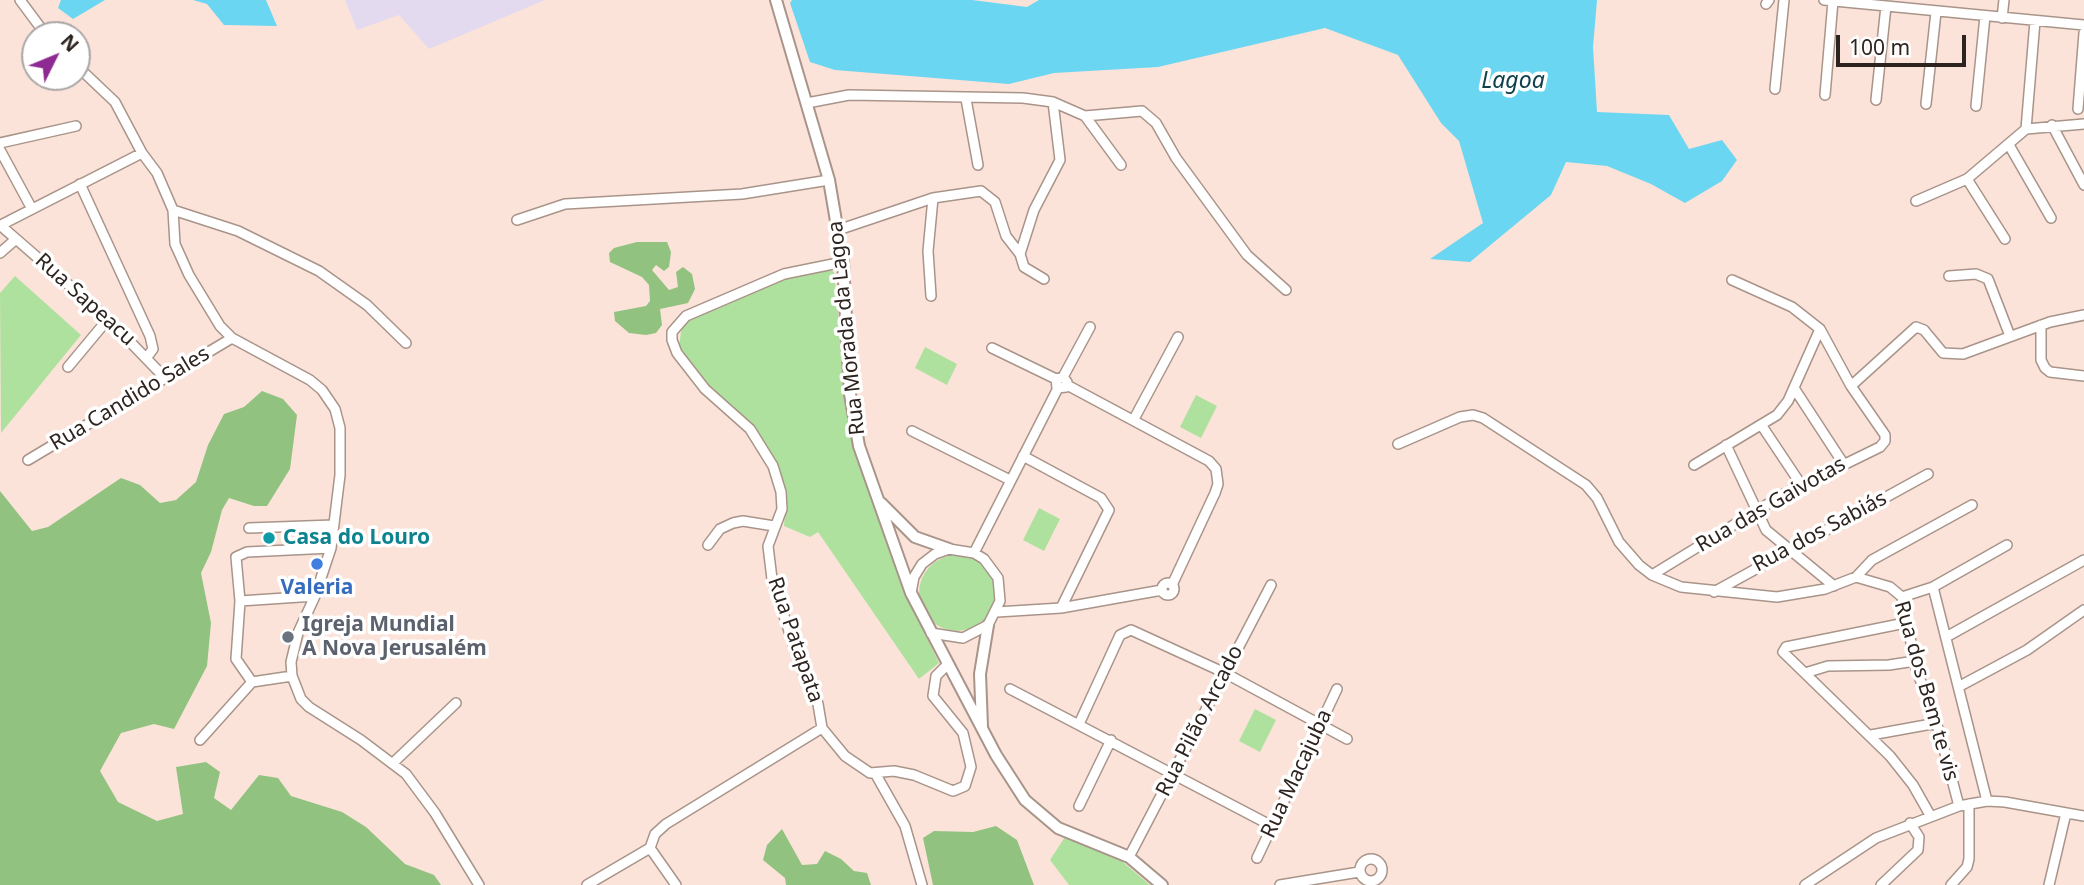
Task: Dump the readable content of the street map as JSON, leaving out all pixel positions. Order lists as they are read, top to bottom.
{
  "streets": {
    "street": [
      "Rua Sapeacu",
      "Rua Morada da Lagoa",
      "Rua Candido Sales",
      "Rua das Gaivotas",
      "Rua dos Sabiás",
      "Rua Patapata",
      "Rua dos Bem te vis",
      "Rua Pilão Arcado",
      "Rua Macajuba"
    ]
  },
  "crossings": [
    ["Rua Sapeacu", "Rua Candido Sales"],
    ["Rua Morada da Lagoa", "Rua Patapata"],
    ["Rua Morada da Lagoa", "Rua Pilão Arcado"]
  ],
  "water": ["Lagoa"],
  "places": ["Casa do Louro", "Valeria", "Igreja Mundial A Nova Jerusalém"],
  "scale_bar": "100 m",
  "north": "top right"
}
